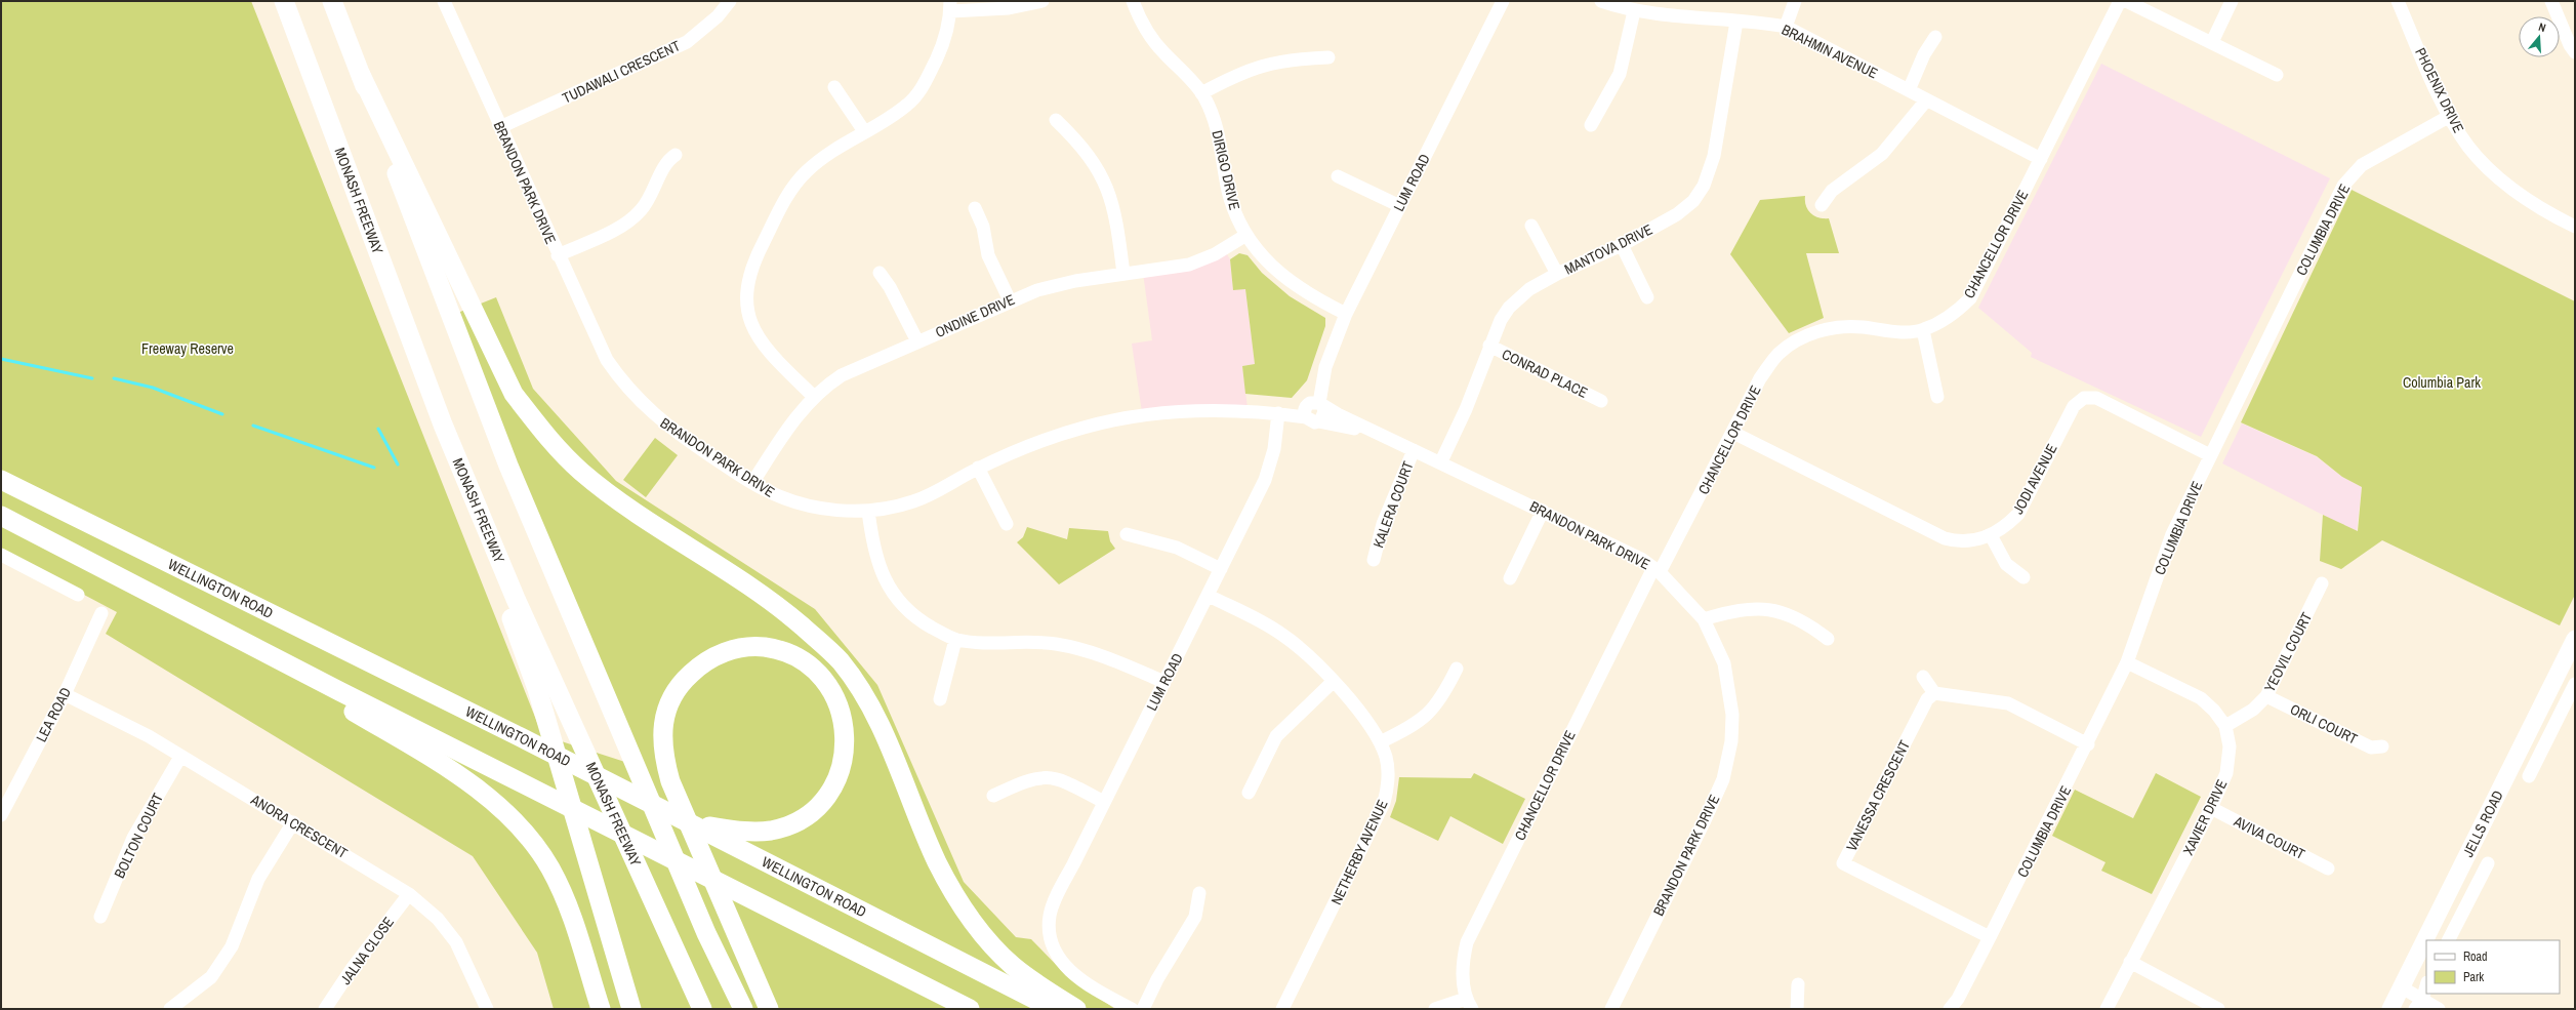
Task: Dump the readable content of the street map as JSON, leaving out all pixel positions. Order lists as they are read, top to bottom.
{
  "streets": {
    "highway": ["MONASH FREEWAY", "WELLINGTON ROAD"],
    "main road": ["JELLS ROAD"],
    "street": [
      "BRAHMIN AVENUE",
      "TUDAWALI CRESCENT",
      "PHOENIX DRIVE",
      "DIRIGO DRIVE",
      "BRANDON PARK DRIVE",
      "LUM ROAD",
      "COLUMBIA DRIVE",
      "CHANCELLOR DRIVE",
      "MANTOVA DRIVE",
      "ONDINE DRIVE",
      "CONRAD PLACE",
      "JODI AVENUE",
      "KALERA COURT",
      "YEOVIL COURT",
      "LEA ROAD",
      "ORLI COURT",
      "VANESSA CRESCENT",
      "XAVIER DRIVE",
      "ANORA CRESCENT",
      "BOLTON COURT",
      "AVIVA COURT",
      "NETHERBY AVENUE",
      "JALNA CLOSE"
    ]
  },
  "crossings": [
    ["BRAHMIN AVENUE", "CHANCELLOR DRIVE"],
    ["BRAHMIN AVENUE", "MANTOVA DRIVE"],
    ["TUDAWALI CRESCENT", "BRANDON PARK DRIVE"],
    ["PHOENIX DRIVE", "COLUMBIA DRIVE"],
    ["DIRIGO DRIVE", "LUM ROAD"],
    ["DIRIGO DRIVE", "ONDINE DRIVE"],
    ["BRANDON PARK DRIVE", "LUM ROAD"],
    ["BRANDON PARK DRIVE", "CHANCELLOR DRIVE"],
    ["BRANDON PARK DRIVE", "MANTOVA DRIVE"],
    ["BRANDON PARK DRIVE", "ONDINE DRIVE"],
    ["BRANDON PARK DRIVE", "KALERA COURT"],
    ["LUM ROAD", "NETHERBY AVENUE"],
    ["COLUMBIA DRIVE", "JODI AVENUE"],
    ["COLUMBIA DRIVE", "VANESSA CRESCENT"],
    ["COLUMBIA DRIVE", "XAVIER DRIVE"],
    ["CHANCELLOR DRIVE", "JODI AVENUE"],
    ["MANTOVA DRIVE", "CONRAD PLACE"],
    ["YEOVIL COURT", "ORLI COURT"],
    ["YEOVIL COURT", "XAVIER DRIVE"],
    ["LEA ROAD", "ANORA CRESCENT"],
    ["XAVIER DRIVE", "AVIVA COURT"],
    ["ANORA CRESCENT", "BOLTON COURT"],
    ["ANORA CRESCENT", "JALNA CLOSE"]
  ],
  "parks": ["Freeway Reserve", "Columbia Park"],
  "legend": ["Road", "Park"],
  "north": "top"
}
